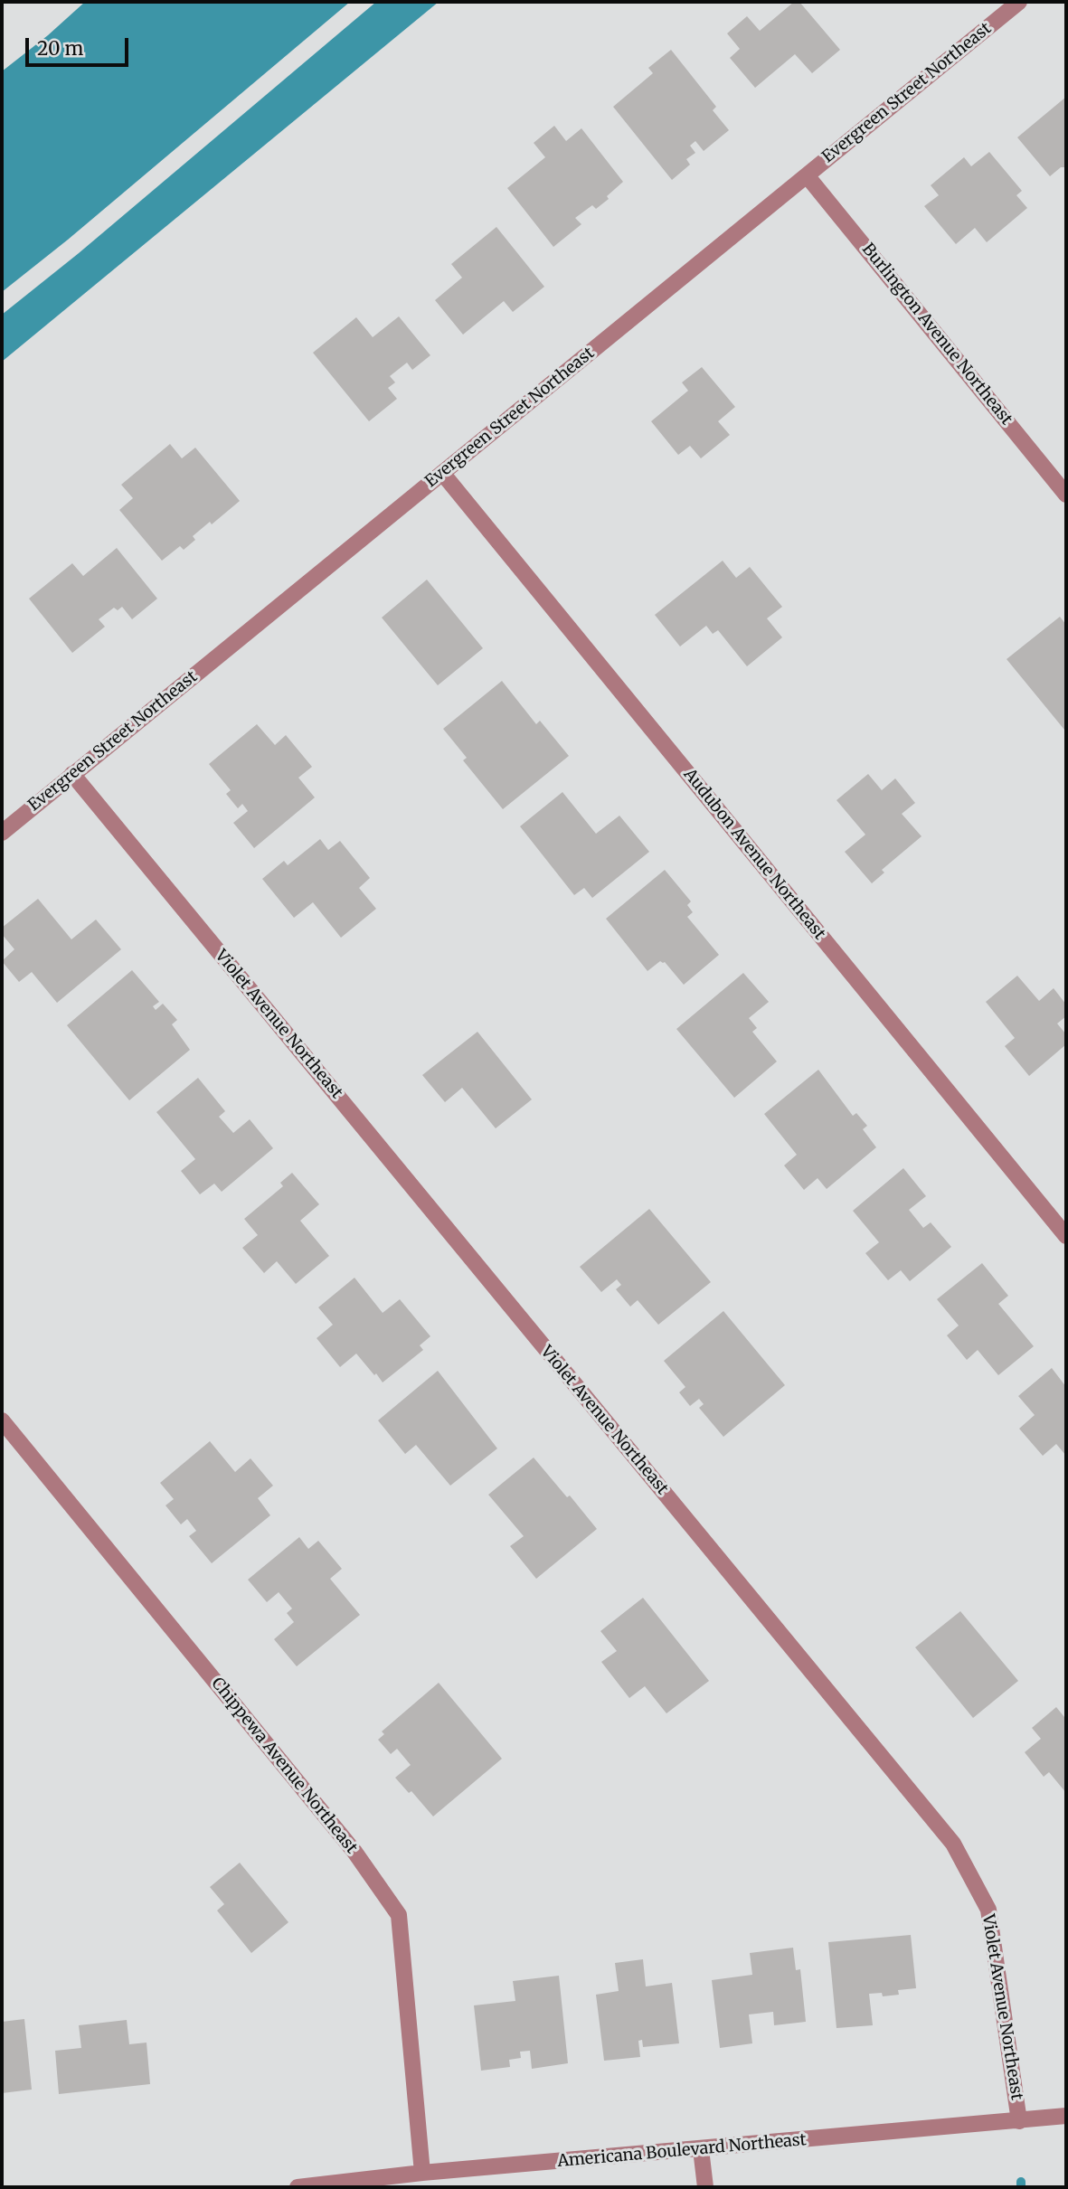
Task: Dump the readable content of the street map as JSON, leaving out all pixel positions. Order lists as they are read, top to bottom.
{
  "streets": {
    "street": [
      "Evergreen Street Northeast",
      "Burlington Avenue Northeast",
      "Audubon Avenue Northeast",
      "Violet Avenue Northeast",
      "Chippewa Avenue Northeast",
      "Americana Boulevard Northeast"
    ]
  },
  "crossings": [
    ["Evergreen Street Northeast", "Burlington Avenue Northeast"],
    ["Evergreen Street Northeast", "Audubon Avenue Northeast"],
    ["Evergreen Street Northeast", "Violet Avenue Northeast"],
    ["Violet Avenue Northeast", "Americana Boulevard Northeast"],
    ["Chippewa Avenue Northeast", "Americana Boulevard Northeast"]
  ],
  "scale_bar": "20 m"
}
